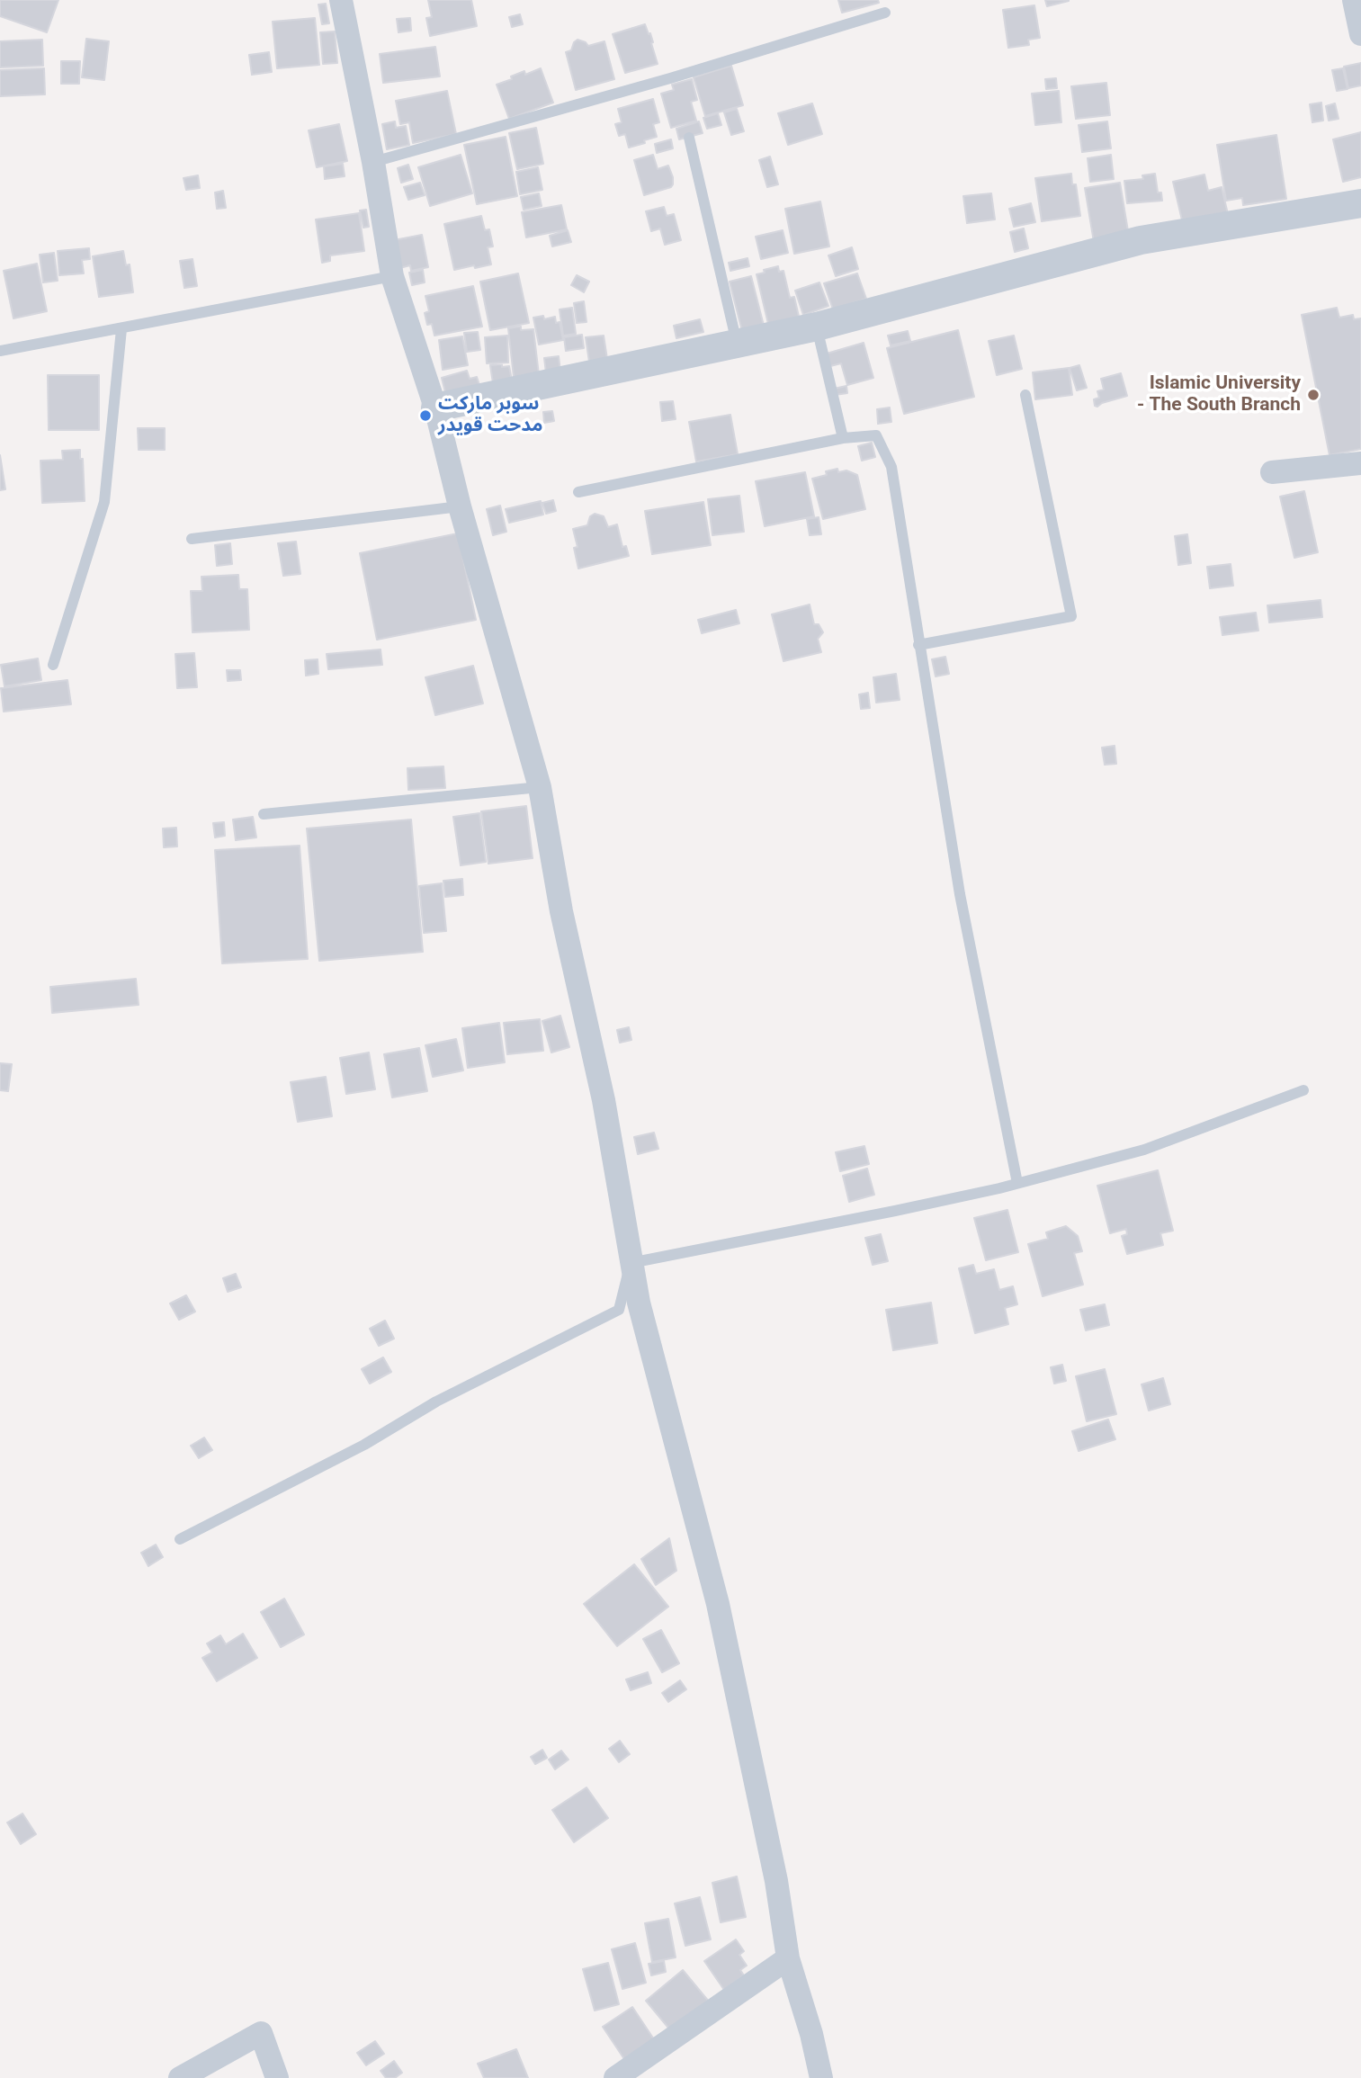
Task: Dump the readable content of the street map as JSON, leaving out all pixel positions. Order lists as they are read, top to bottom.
{
  "places": ["Islamic University - The South Branch", "سوبر ماركت مدحت قويدر"]
}
